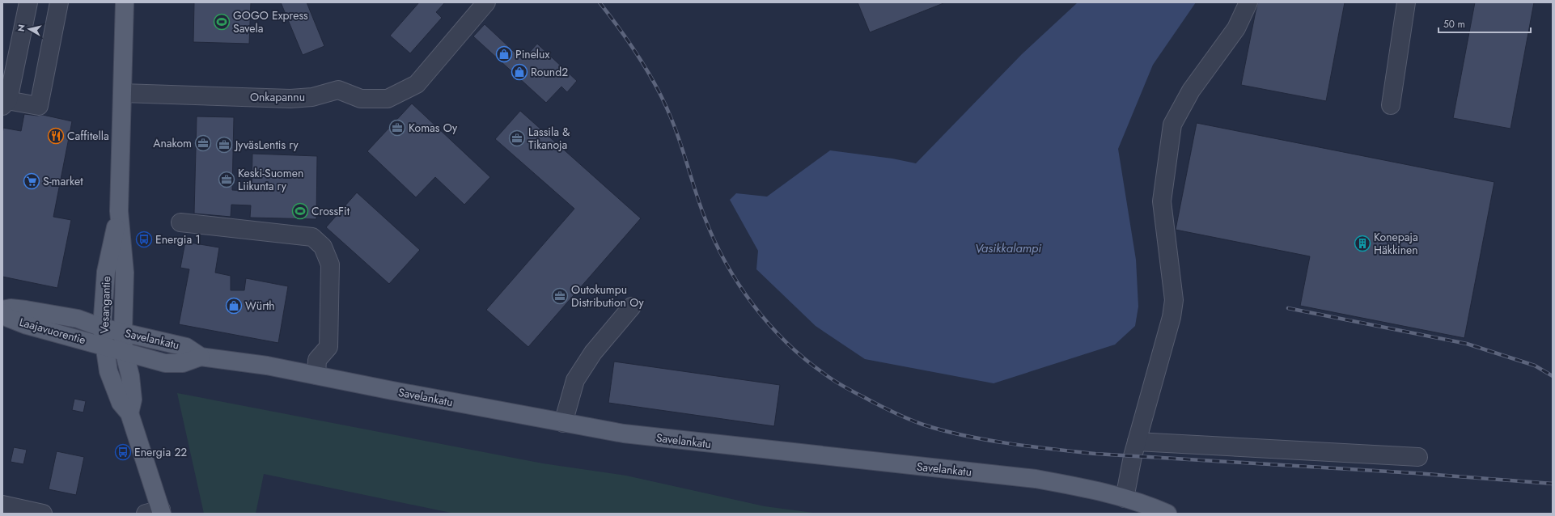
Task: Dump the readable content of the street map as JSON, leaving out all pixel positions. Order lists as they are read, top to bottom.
{
  "streets": {
    "main road": ["Vesangantie", "Laajavuorentie", "Savelankatu"],
    "street": ["Onkapannu"]
  },
  "crossings": [
    ["Onkapannu", "Vesangantie"],
    ["Vesangantie", "Laajavuorentie"],
    ["Vesangantie", "Savelankatu"],
    ["Laajavuorentie", "Savelankatu"]
  ],
  "water": ["Vasikkalampi"],
  "places": {
    "sports": ["GOGO Express Savela", "CrossFit"],
    "shop": ["Pinelux", "Round2", "Würth"],
    "office": [
      "Komas Oy",
      "Lassila & Tikanoja",
      "Anakom",
      "JyväsLentis ry",
      "Keski-Suomen Liikunta ry",
      "Outokumpu Distribution Oy"
    ],
    "restaurant": ["Caffitella"],
    "supermarket": ["S-market"],
    "bus stop": ["Energia 1", "Energia 22"],
    "building": ["Konepaja Häkkinen"]
  },
  "scale_bar": "50 m",
  "north": "left"
}
